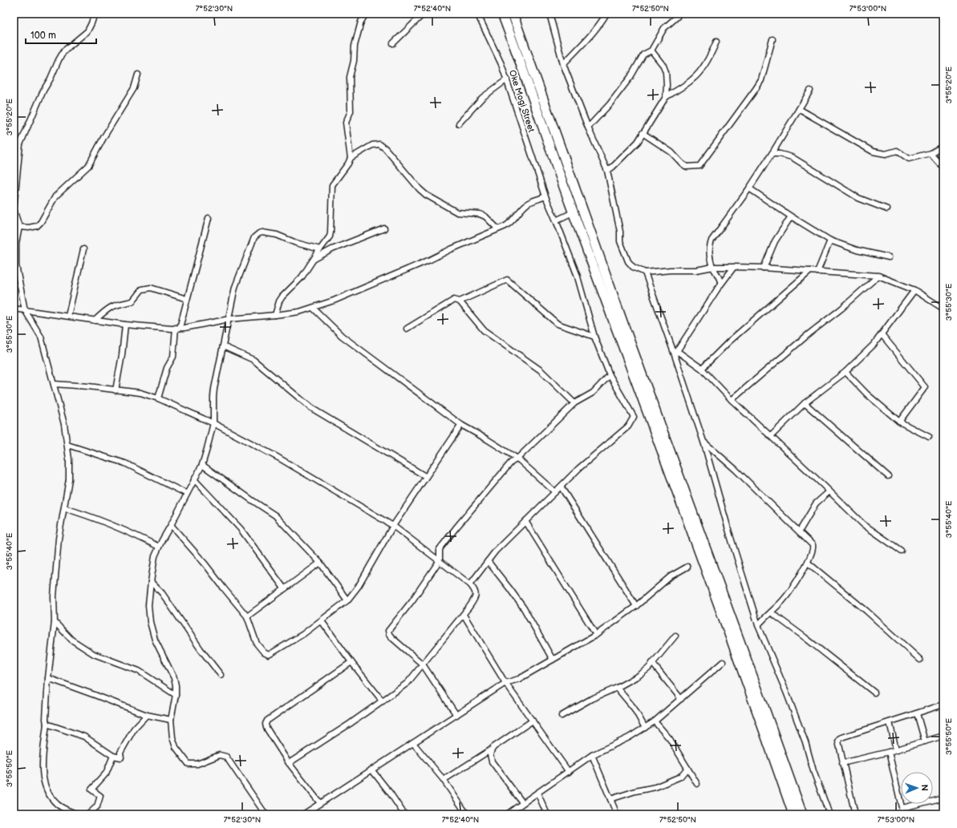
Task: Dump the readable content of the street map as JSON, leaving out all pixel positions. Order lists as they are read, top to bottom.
{
  "streets": {
    "street": ["Oke Mogi Street"]
  },
  "scale_bar": "100 m",
  "north": "right",
  "coordinates": [
    "7°52'30\"N",
    "7°52'40\"N",
    "7°52'50\"N",
    "7°53'00\"N",
    "3°55'20\"E",
    "3°55'30\"E",
    "3°55'40\"E",
    "3°55'50\"E"
  ]
}
